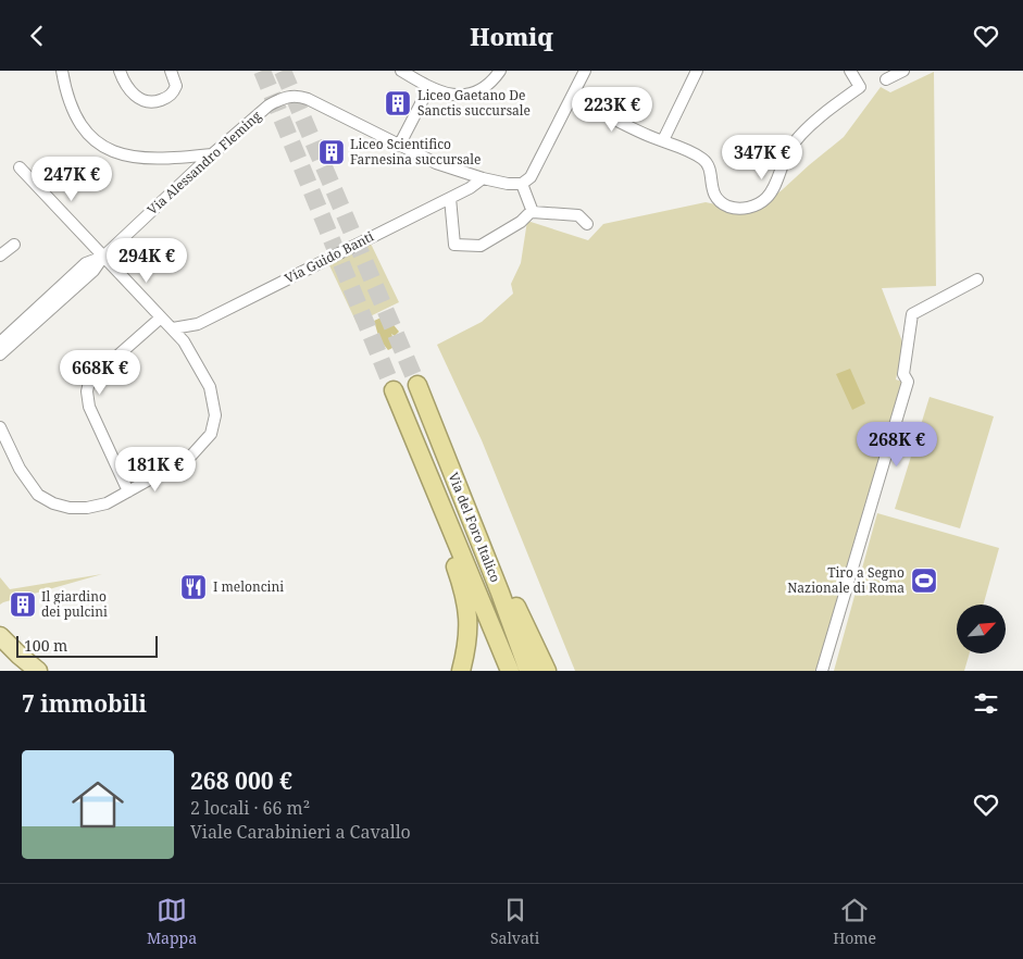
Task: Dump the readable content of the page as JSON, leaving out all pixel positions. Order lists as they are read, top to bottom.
{
  "streets": {
    "highway": ["Via del Foro Italico"],
    "street": ["Via Alessandro Fleming", "Via Guido Banti"]
  },
  "places": {
    "building": ["Liceo Gaetano De Sanctis succursale", "Liceo Scientifico Farnesina succursale", "Il giardino dei pulcini"],
    "sports": ["Tiro a Segno Nazionale di Roma"],
    "restaurant": ["I meloncini"]
  },
  "scale_bar": "100 m",
  "north": "top right",
  "page": {
    "header": "Homiq",
    "price": [
      "223K €",
      "347K €",
      "247K €",
      "294K €",
      "668K €",
      "268K €",
      "181K €"
    ],
    "scale": "100 m",
    "heading": "7 immobili",
    "list": [
      {
        "name": "268 000 €",
        "note": "2 locali · 66 m² · Viale Carabinieri a Cavallo"
      }
    ],
    "tabs": ["Mappa", "Salvati", "Home"]
  }
}
